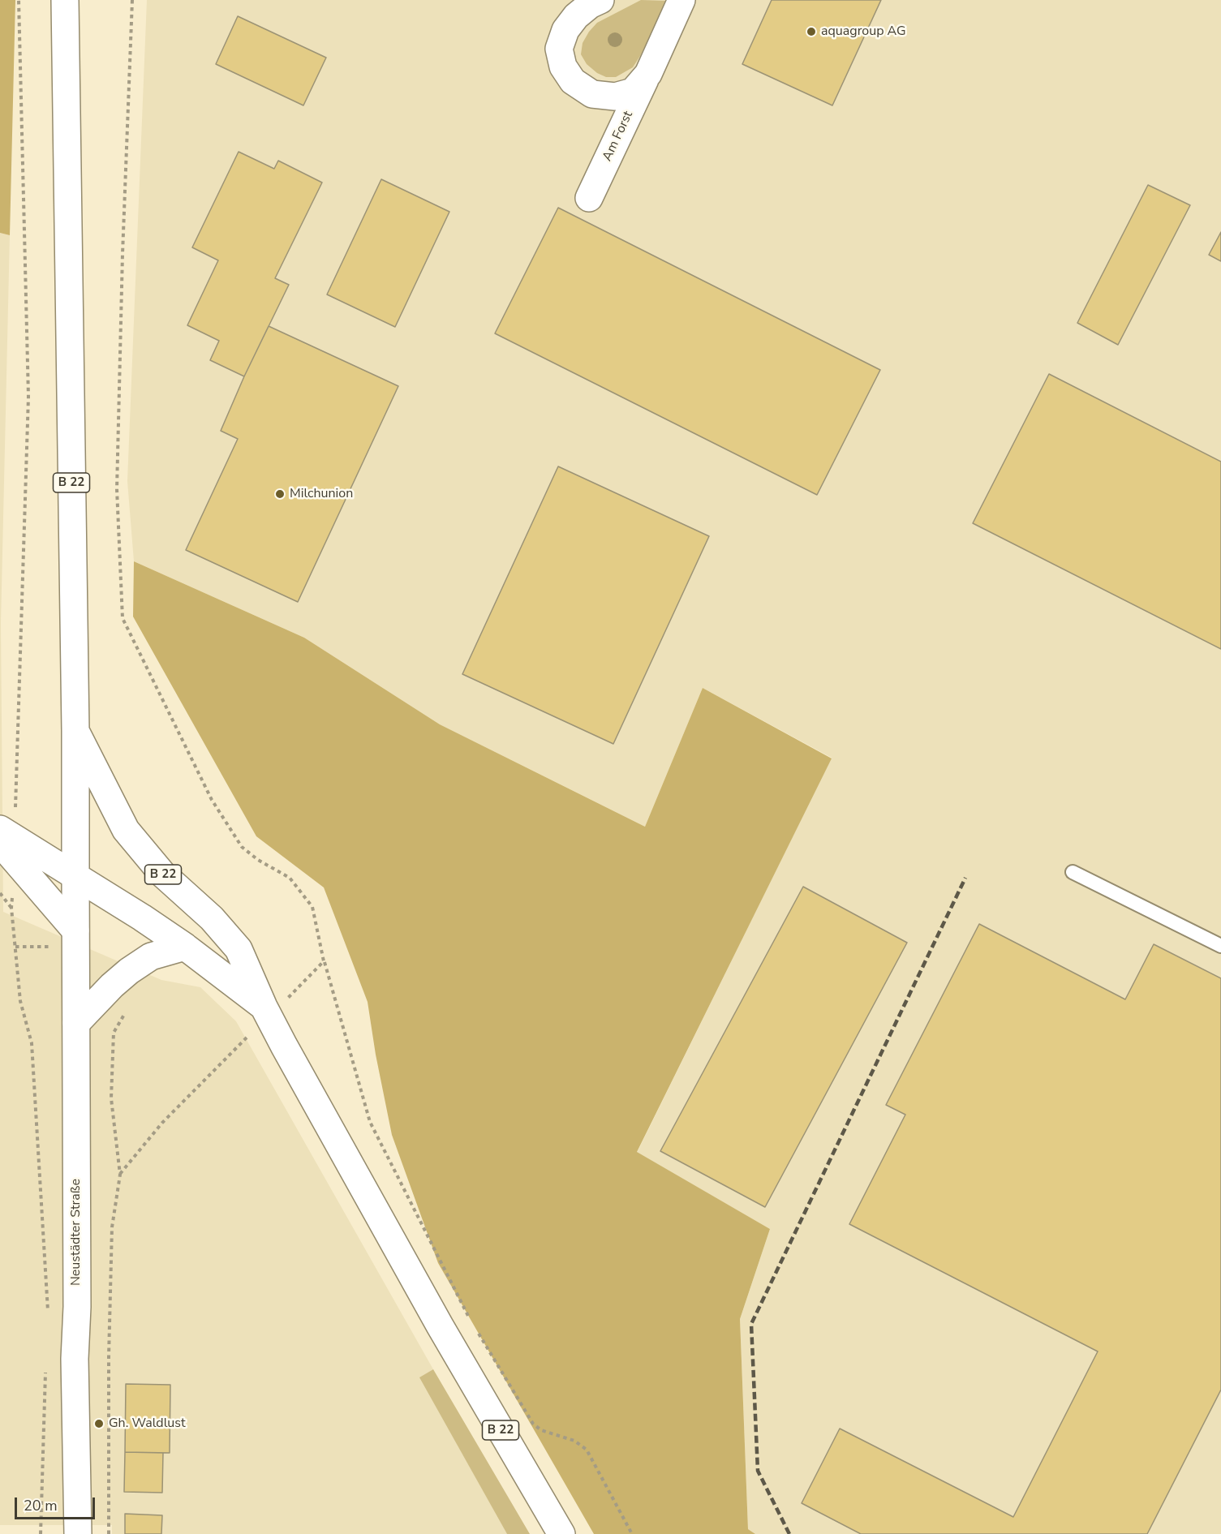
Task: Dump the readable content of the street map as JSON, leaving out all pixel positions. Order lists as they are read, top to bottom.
{
  "streets": {
    "main road": ["Am Forst", "B 22", "Neustädter Straße"]
  },
  "crossings": [
    ["B 22", "Neustädter Straße"]
  ],
  "places": ["aquagroup AG", "Milchunion", "Gh. Waldlust"],
  "scale_bar": "20 m"
}
